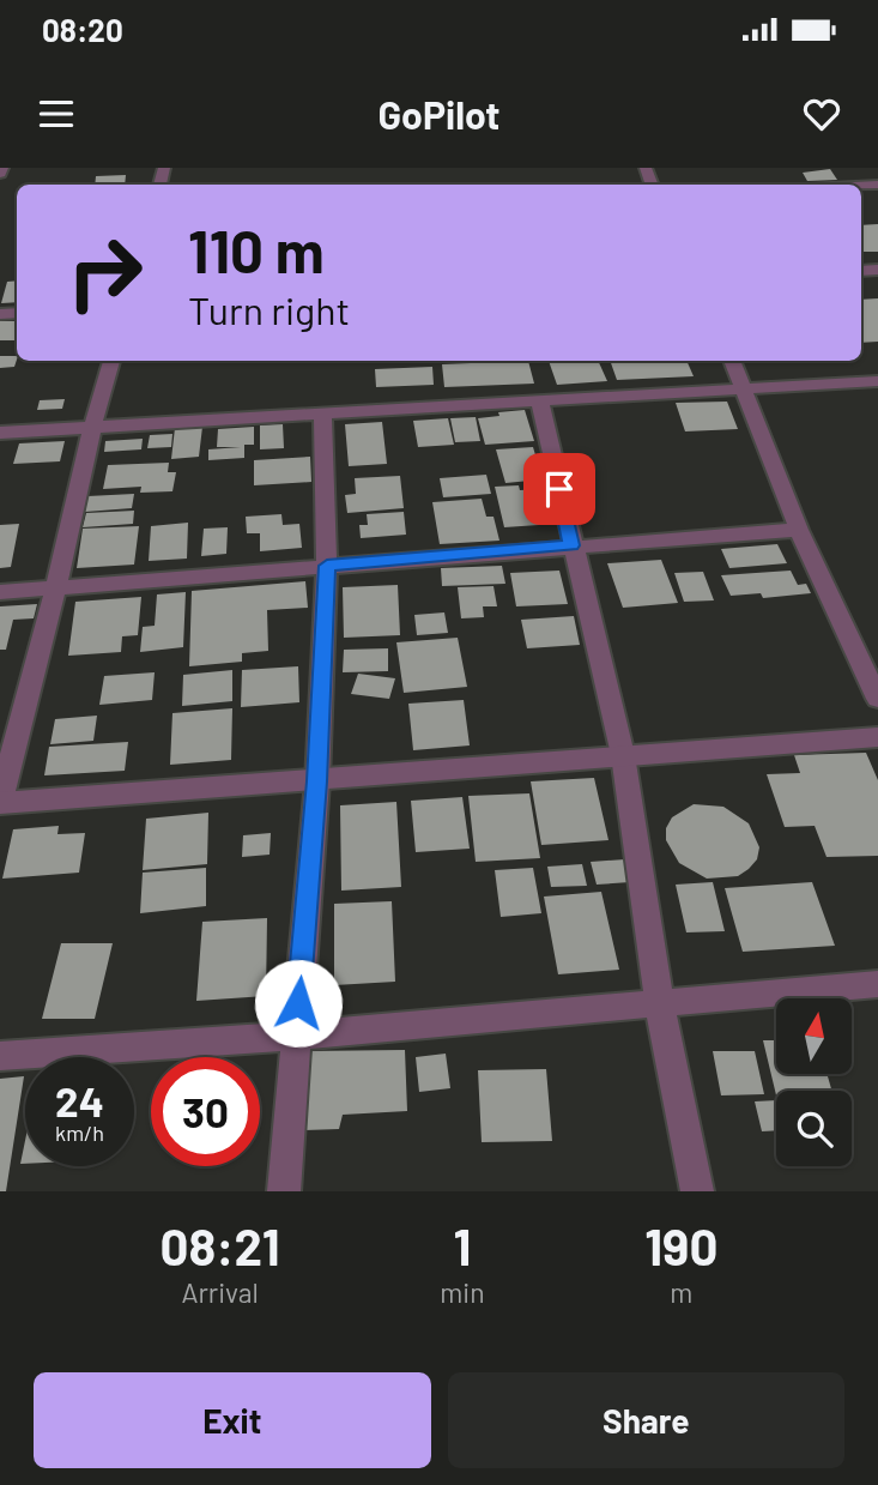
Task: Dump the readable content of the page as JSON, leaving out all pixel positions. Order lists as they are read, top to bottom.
{
  "north": "top",
  "page": {
    "status": "08:20",
    "header": "GoPilot",
    "turn": ["110 m", "Turn right"],
    "speed": "24 km/h",
    "limit": "30",
    "eta": [
      "08:21",
      "Arrival",
      "1",
      "min",
      "190",
      "m"
    ],
    "buttons": ["Exit", "Share"]
  }
}
